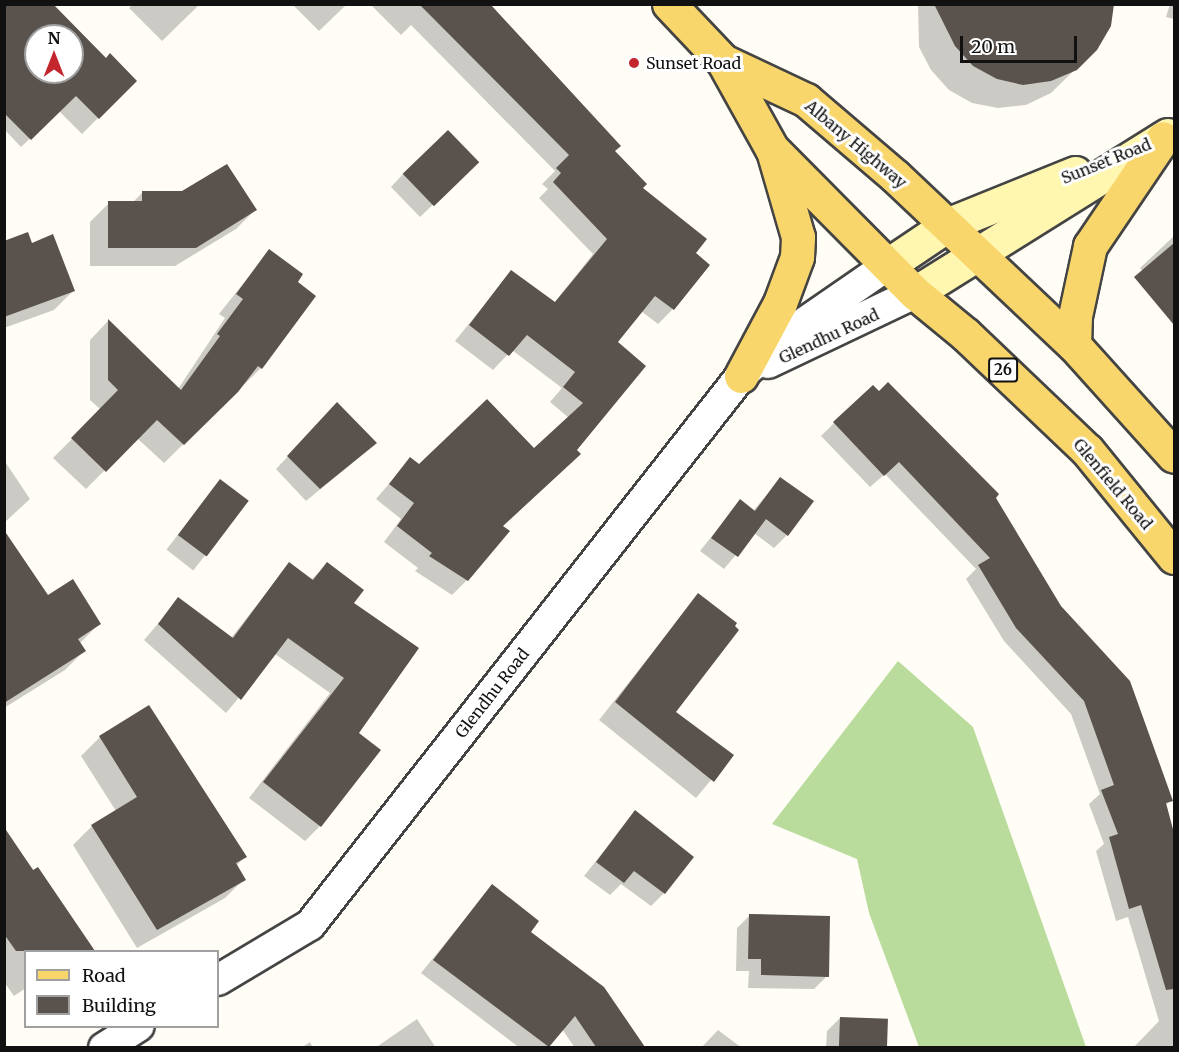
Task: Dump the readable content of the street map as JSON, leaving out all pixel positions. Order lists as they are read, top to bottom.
{
  "streets": {
    "main road": [
      "Albany Highway",
      "Sunset Road",
      "26",
      "Glenfield Road"
    ],
    "street": ["Glendhu Road"]
  },
  "crossings": [
    ["Albany Highway", "Sunset Road"],
    ["Albany Highway", "Glendhu Road"],
    ["Albany Highway", "26"],
    ["Sunset Road", "Glendhu Road"],
    ["Sunset Road", "26"],
    ["Sunset Road", "Glenfield Road"],
    ["Glendhu Road", "26"],
    ["Glendhu Road", "Glenfield Road"],
    ["26", "Glenfield Road"]
  ],
  "places": ["Sunset Road"],
  "legend": ["Road", "Building"],
  "scale_bar": "20 m",
  "north": "top"
}
